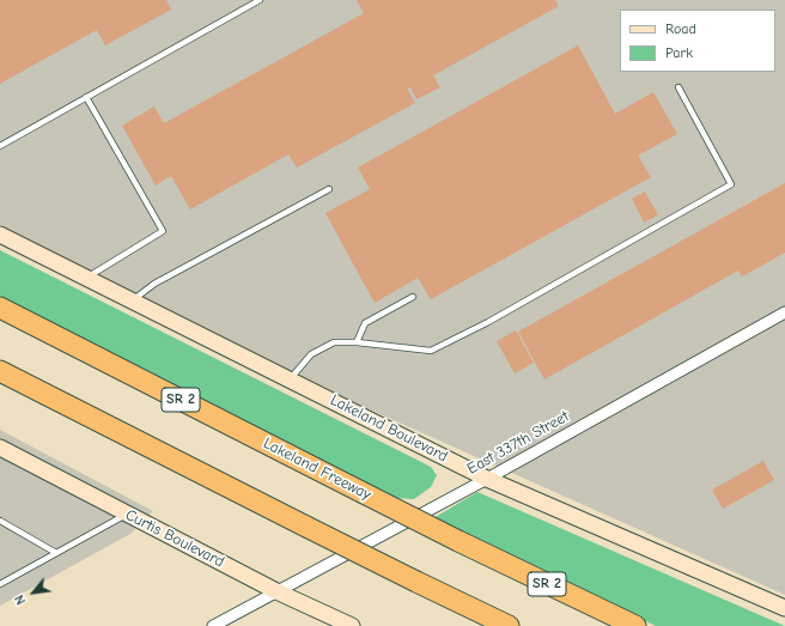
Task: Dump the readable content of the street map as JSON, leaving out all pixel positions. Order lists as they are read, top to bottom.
{
  "streets": {
    "highway": ["SR 2", "Lakeland Freeway"],
    "street": ["Lakeland Boulevard", "East 337th Street", "Curtis Boulevard"]
  },
  "crossings": [
    ["Lakeland Boulevard", "East 337th Street"],
    ["East 337th Street", "Curtis Boulevard"]
  ],
  "legend": ["Road", "Park"],
  "north": "bottom left"
}
